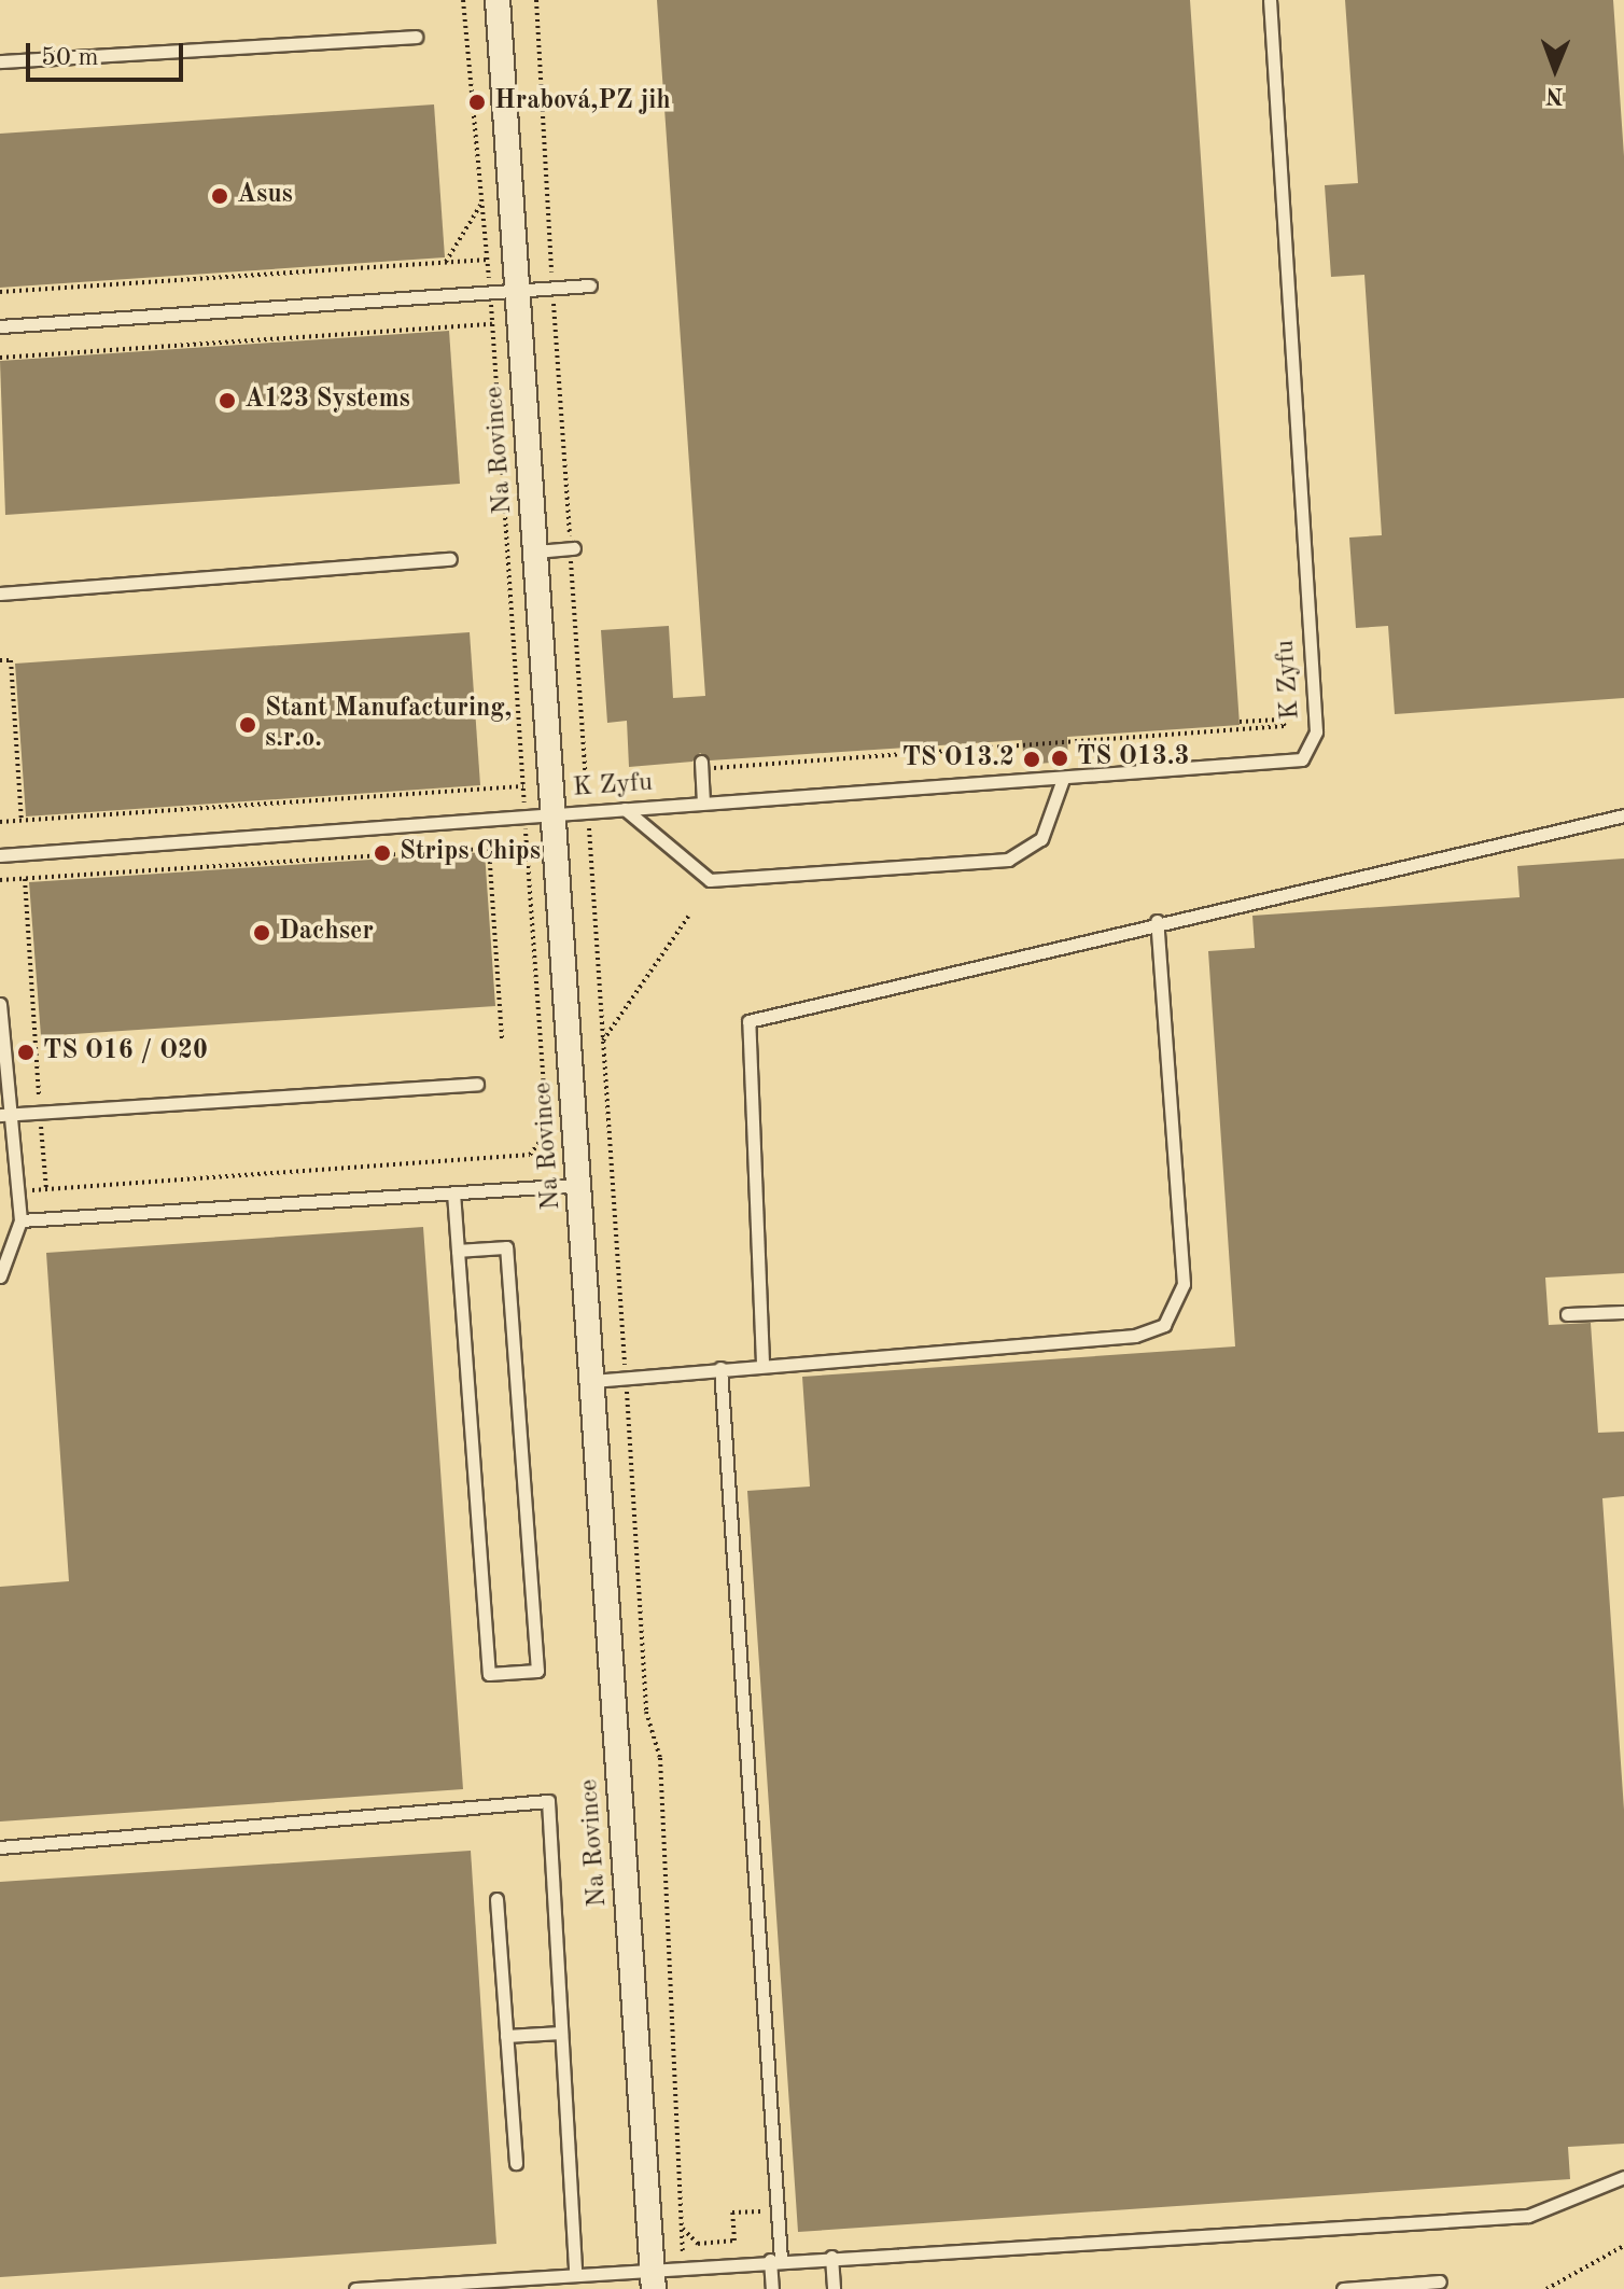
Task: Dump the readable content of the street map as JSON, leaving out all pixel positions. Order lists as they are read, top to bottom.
{
  "streets": {
    "street": ["Na Rovince"],
    "lane": ["K Zyfu"]
  },
  "crossings": [
    ["Na Rovince", "K Zyfu"]
  ],
  "places": [
    "Hrabová,PZ jih",
    "Asus",
    "A123 Systems",
    "Stant Manufacturing, s.r.o.",
    "TS O13.3",
    "TS O13.2",
    "Strips Chips",
    "Dachser",
    "TS O16 / O20"
  ],
  "scale_bar": "50 m",
  "north": "bottom"
}
